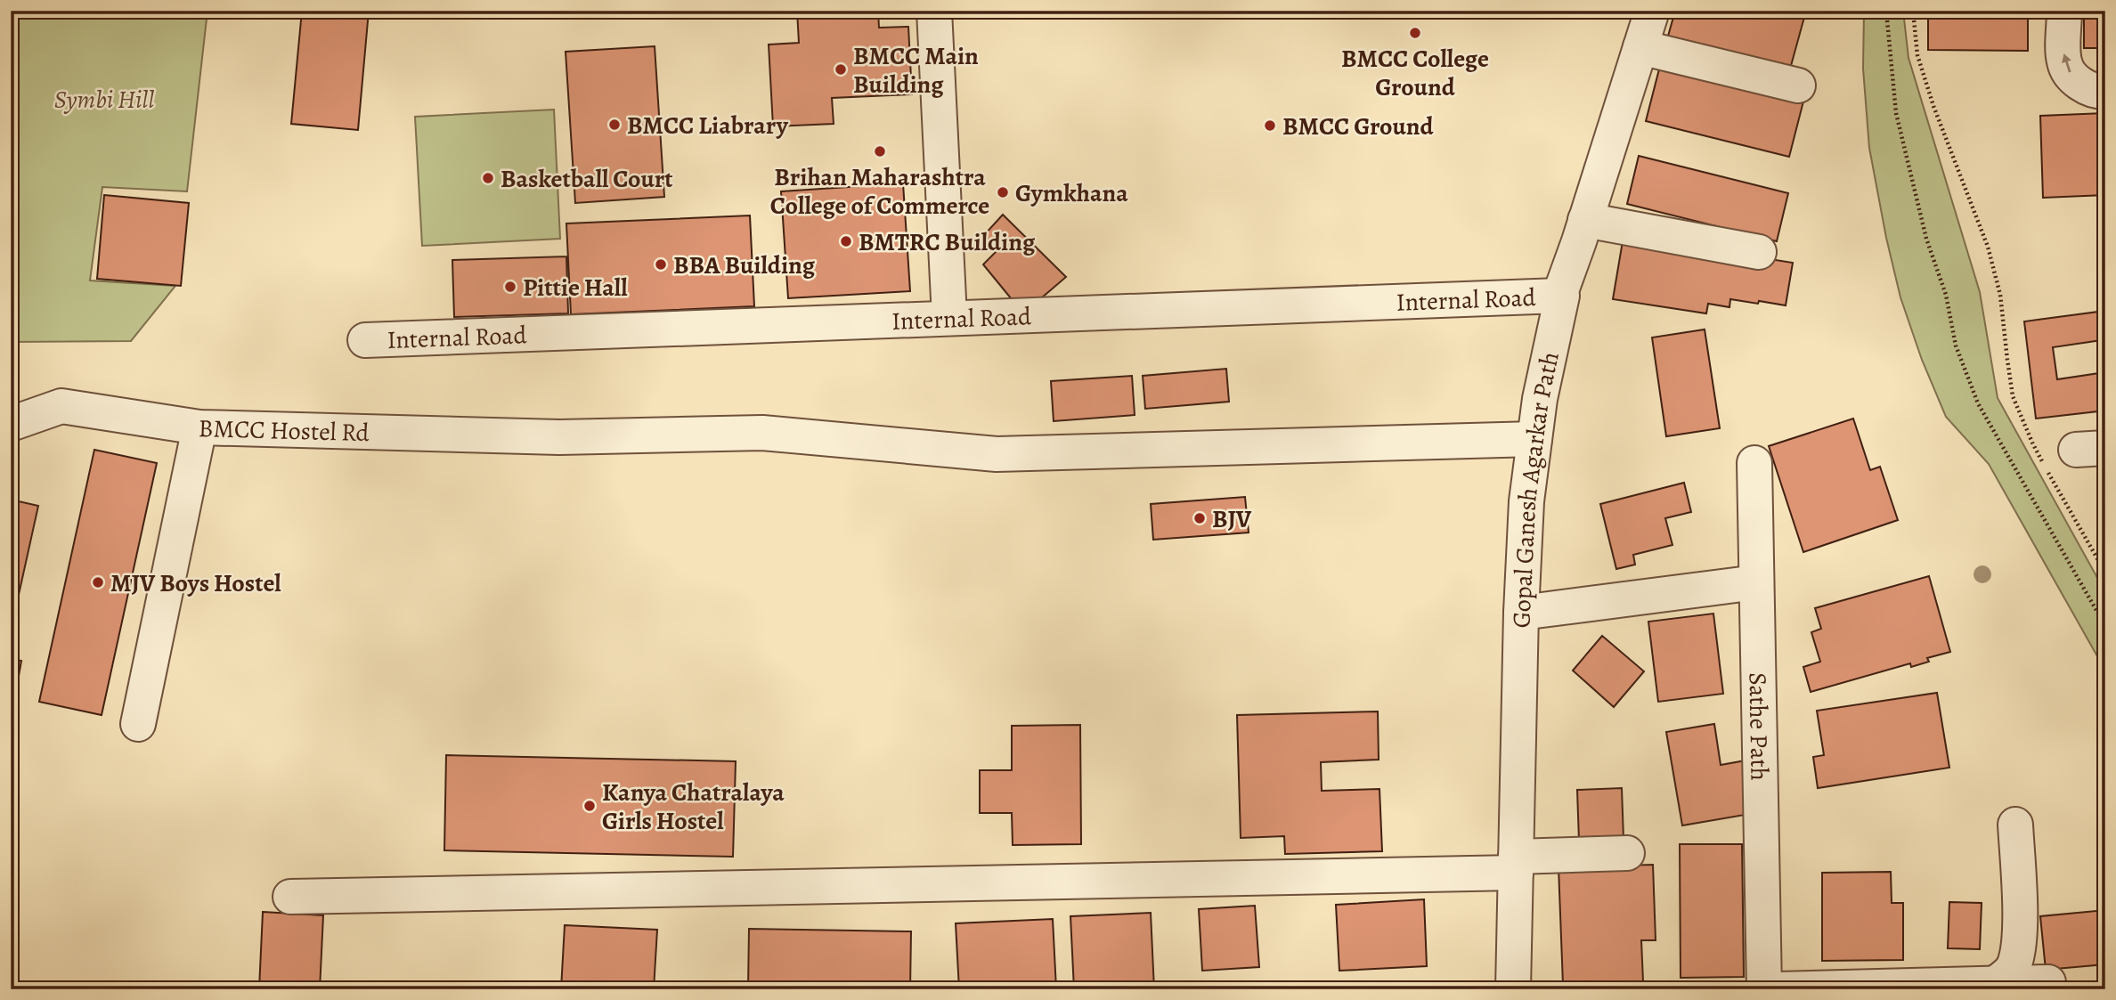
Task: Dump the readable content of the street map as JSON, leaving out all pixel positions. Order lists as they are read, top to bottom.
{
  "streets": {
    "street": [
      "Internal Road",
      "BMCC Hostel Rd",
      "Gopal Ganesh Agarkar Path",
      "Sathe Path"
    ]
  },
  "crossings": [
    ["Internal Road", "Gopal Ganesh Agarkar Path"],
    ["BMCC Hostel Rd", "Gopal Ganesh Agarkar Path"]
  ],
  "parks": ["Symbi Hill"],
  "places": [
    "BMCC College Ground",
    "BMCC Main Building",
    "BMCC Liabrary",
    "BMCC Ground",
    "Brihan Maharashtra College of Commerce",
    "Basketball Court",
    "Gymkhana",
    "BMTRC Building",
    "BBA Building",
    "Pittie Hall",
    "BJV",
    "MJV Boys Hostel",
    "Kanya Chatralaya Girls Hostel"
  ]
}
